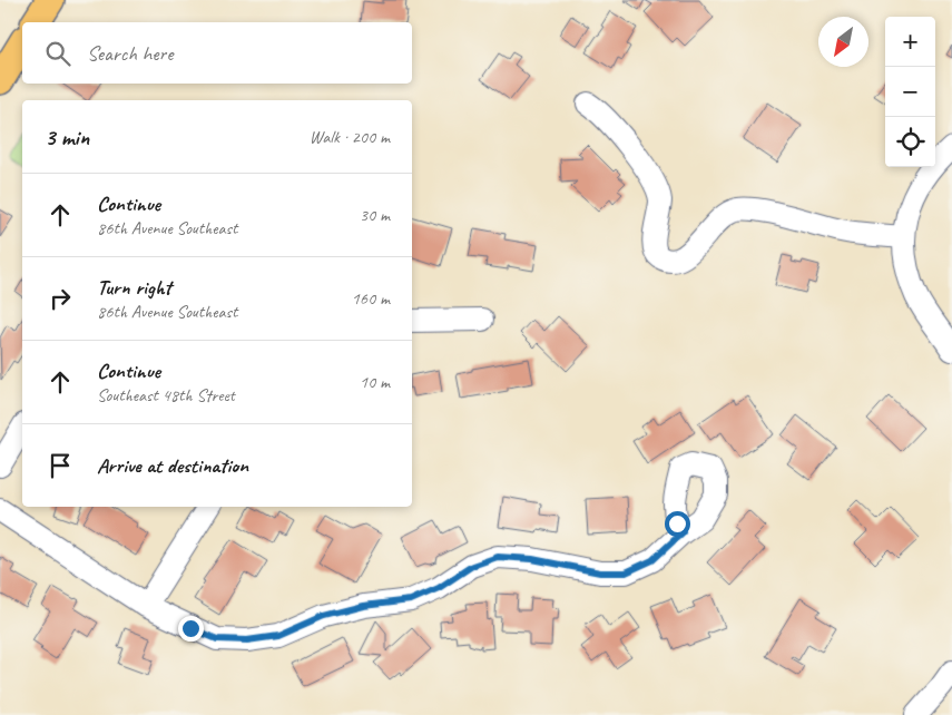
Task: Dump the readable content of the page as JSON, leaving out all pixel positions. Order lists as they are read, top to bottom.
{
  "north": "bottom left",
  "page": {
    "map_buttons": ["+", "−"],
    "search": "Search here",
    "heading": ["3 min", "Walk · 200 m"],
    "list": [
      ["Continue", "86th Avenue Southeast", "30 m"],
      ["Turn right", "86th Avenue Southeast", "160 m"],
      ["Continue", "Southeast 48th Street", "10 m"],
      "Arrive at destination"
    ]
  }
}
